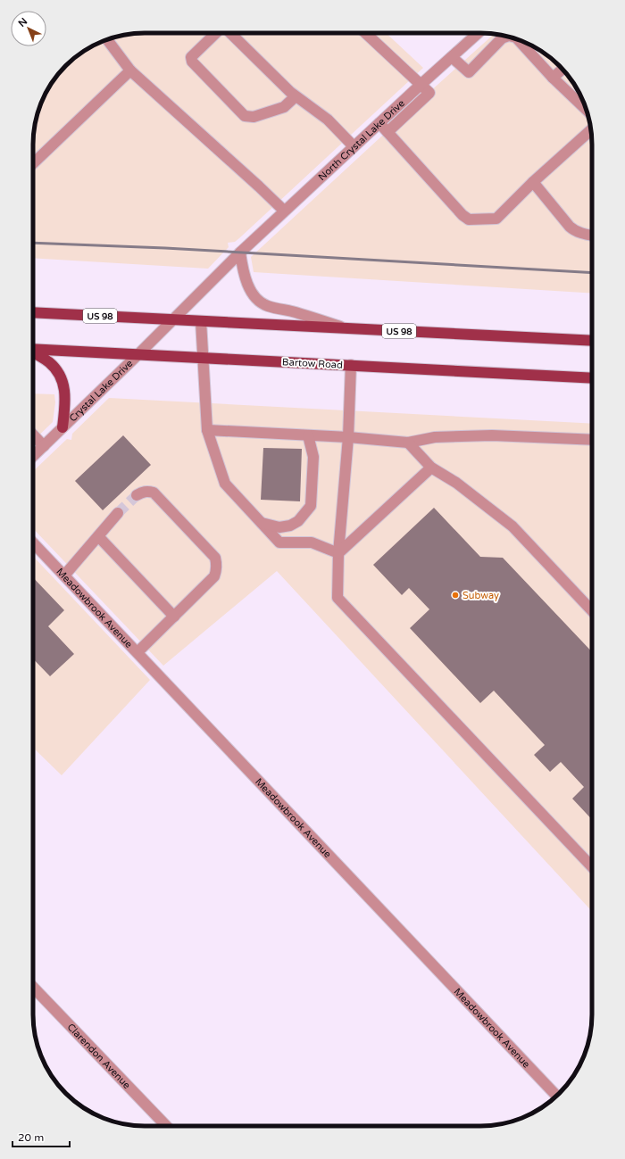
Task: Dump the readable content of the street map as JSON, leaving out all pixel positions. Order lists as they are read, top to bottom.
{
  "streets": {
    "main road": ["US 98", "Bartow Road"],
    "street": [
      "North Crystal Lake Drive",
      "Crystal Lake Drive",
      "Meadowbrook Avenue",
      "Clarendon Avenue"
    ]
  },
  "crossings": [
    ["North Crystal Lake Drive", "Crystal Lake Drive"],
    ["US 98", "Crystal Lake Drive"],
    ["Bartow Road", "Crystal Lake Drive"]
  ],
  "places": ["Subway"],
  "scale_bar": "20 m",
  "north": "top left"
}
